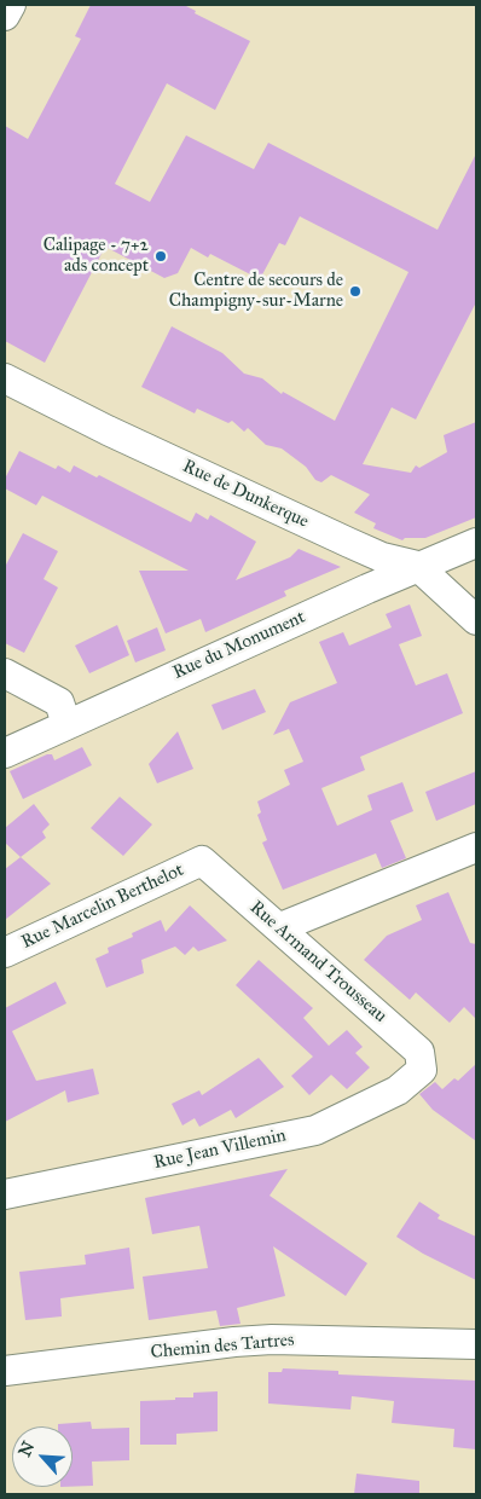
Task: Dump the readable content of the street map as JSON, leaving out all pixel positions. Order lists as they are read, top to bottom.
{
  "streets": {
    "street": [
      "Rue de Dunkerque",
      "Rue du Monument",
      "Rue Marcelin Berthelot",
      "Rue Armand Trousseau",
      "Rue Jean Villemin",
      "Chemin des Tartres"
    ]
  },
  "crossings": [
    ["Rue de Dunkerque", "Rue du Monument"],
    ["Rue Marcelin Berthelot", "Rue Armand Trousseau"],
    ["Rue Armand Trousseau", "Rue Jean Villemin"]
  ],
  "places": ["Calipage - 7+2 ads concept", "Centre de secours de Champigny-sur-Marne"],
  "north": "top left"
}
